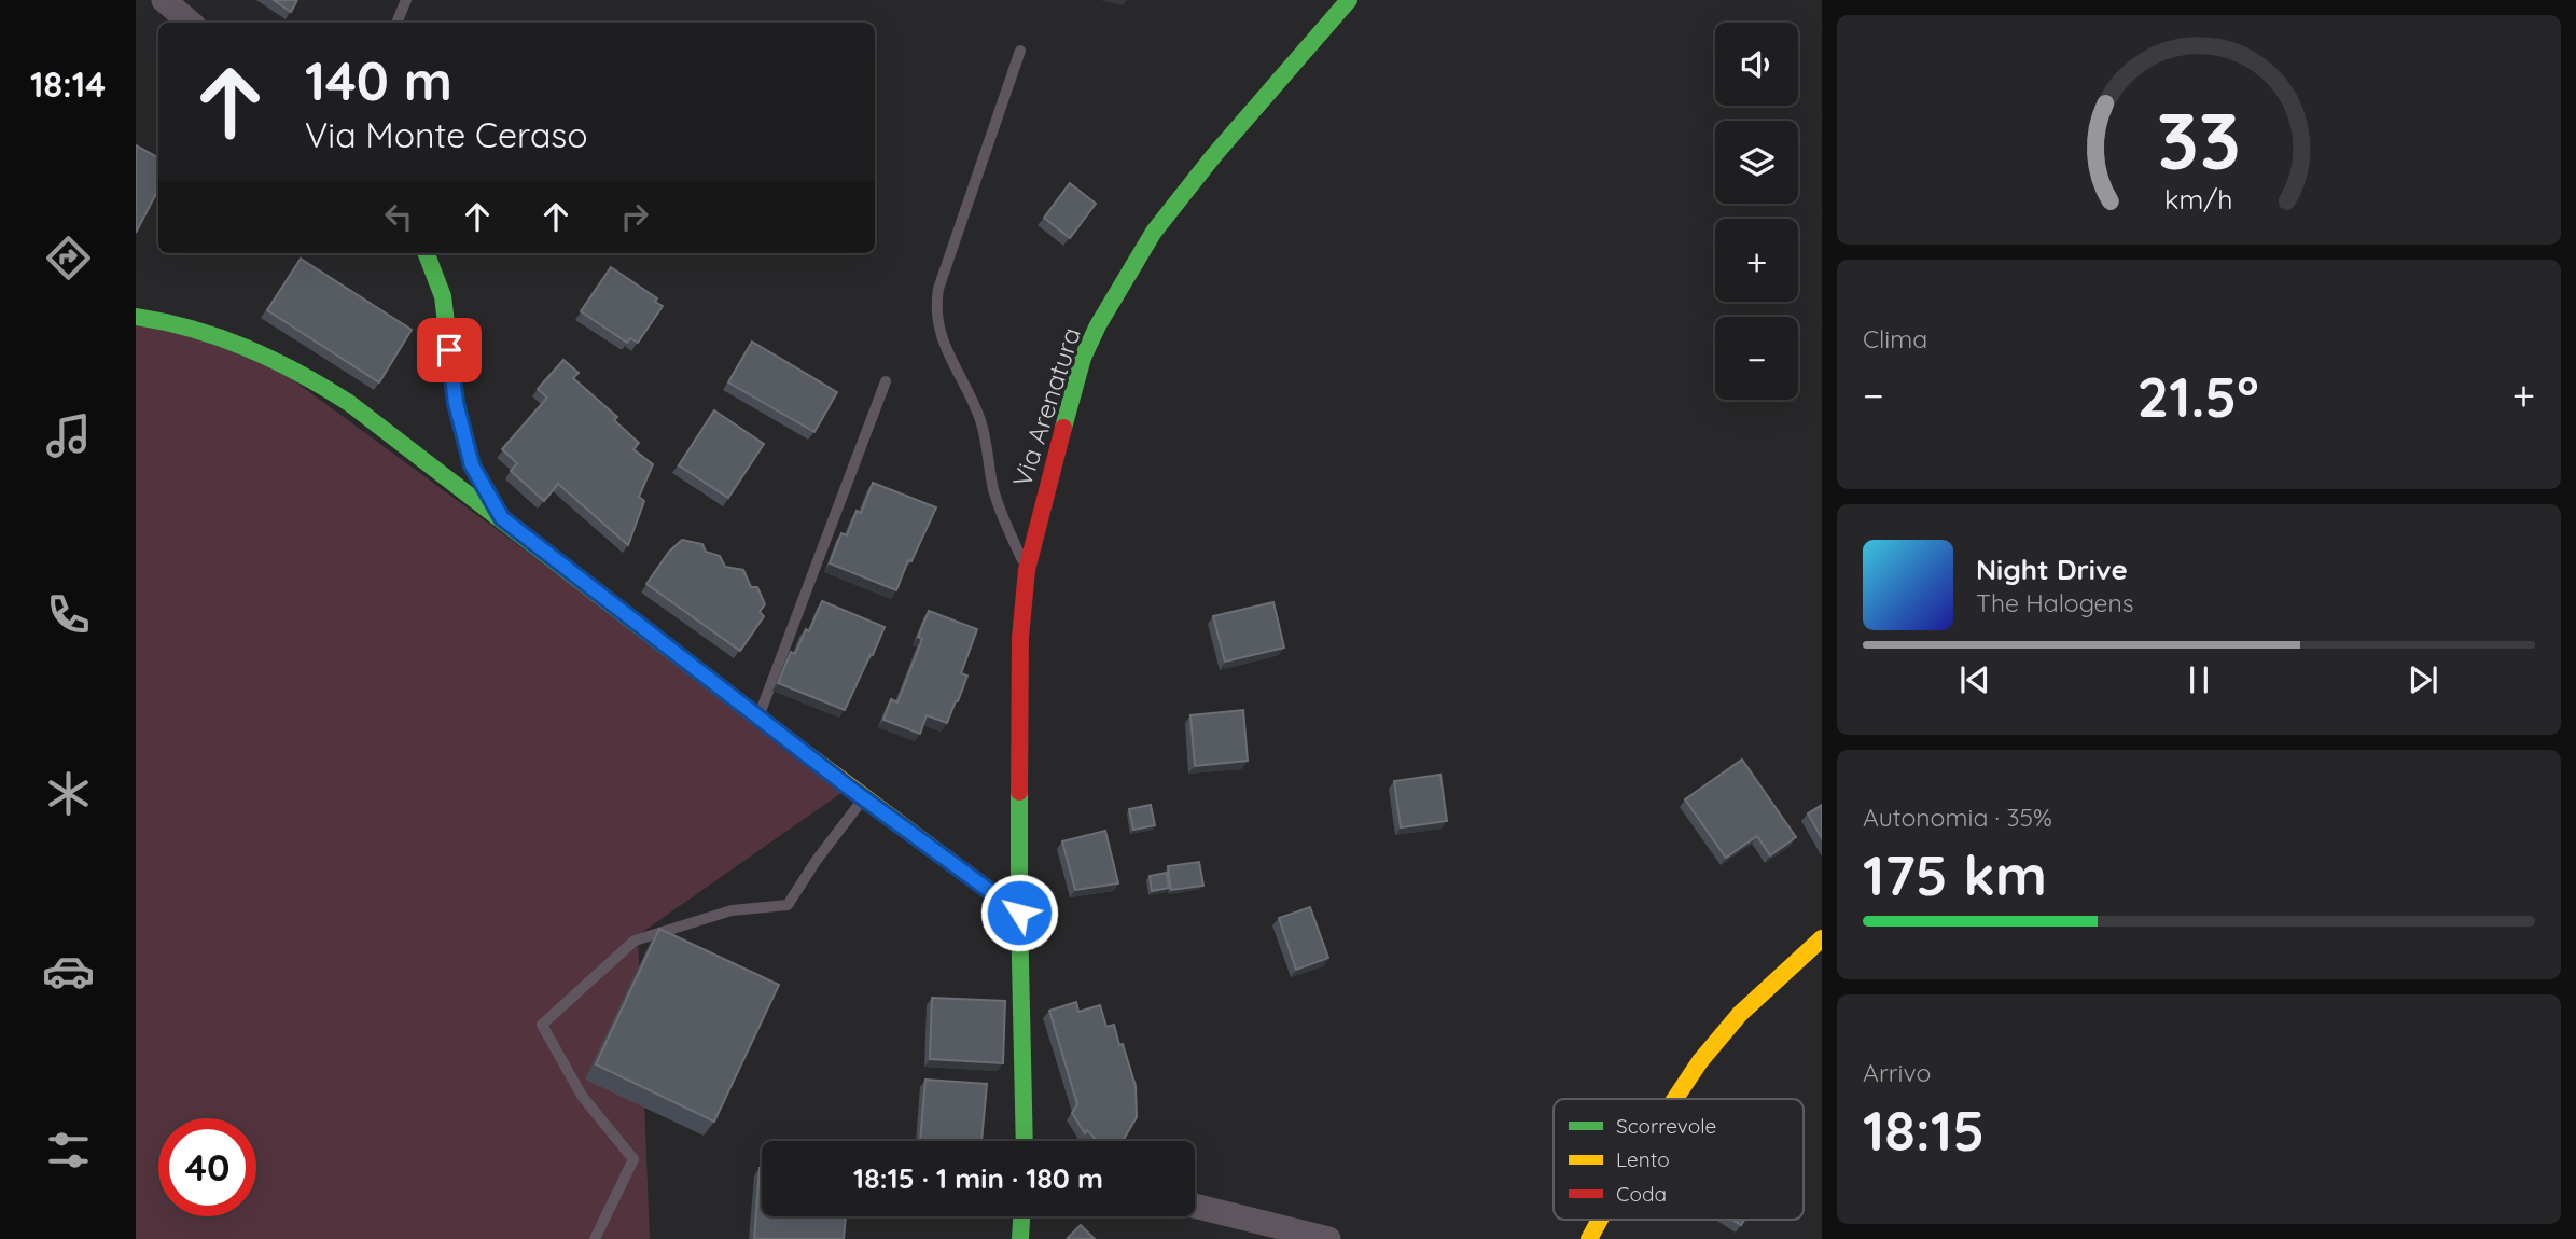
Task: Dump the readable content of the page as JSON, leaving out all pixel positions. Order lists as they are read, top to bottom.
{
  "streets": {
    "street": ["Via Arenatura"]
  },
  "legend": ["Scorrevole", "Lento", "Coda"],
  "page": {
    "tabs": "18:14",
    "map_buttons": ["+", "−"],
    "turn": ["140 m", "Via Monte Ceraso"],
    "tile": [
      "Clima",
      ["Autonomia · 35%", "175 km"],
      ["Arrivo", "18:15"]
    ],
    "heat": ["−", "21.5°", "+"],
    "song": ["Night Drive", "The Halogens"],
    "limit": "40",
    "trip": "18:15 · 1 min · 180 m",
    "gauge": ["33", "km/h"]
  }
}
